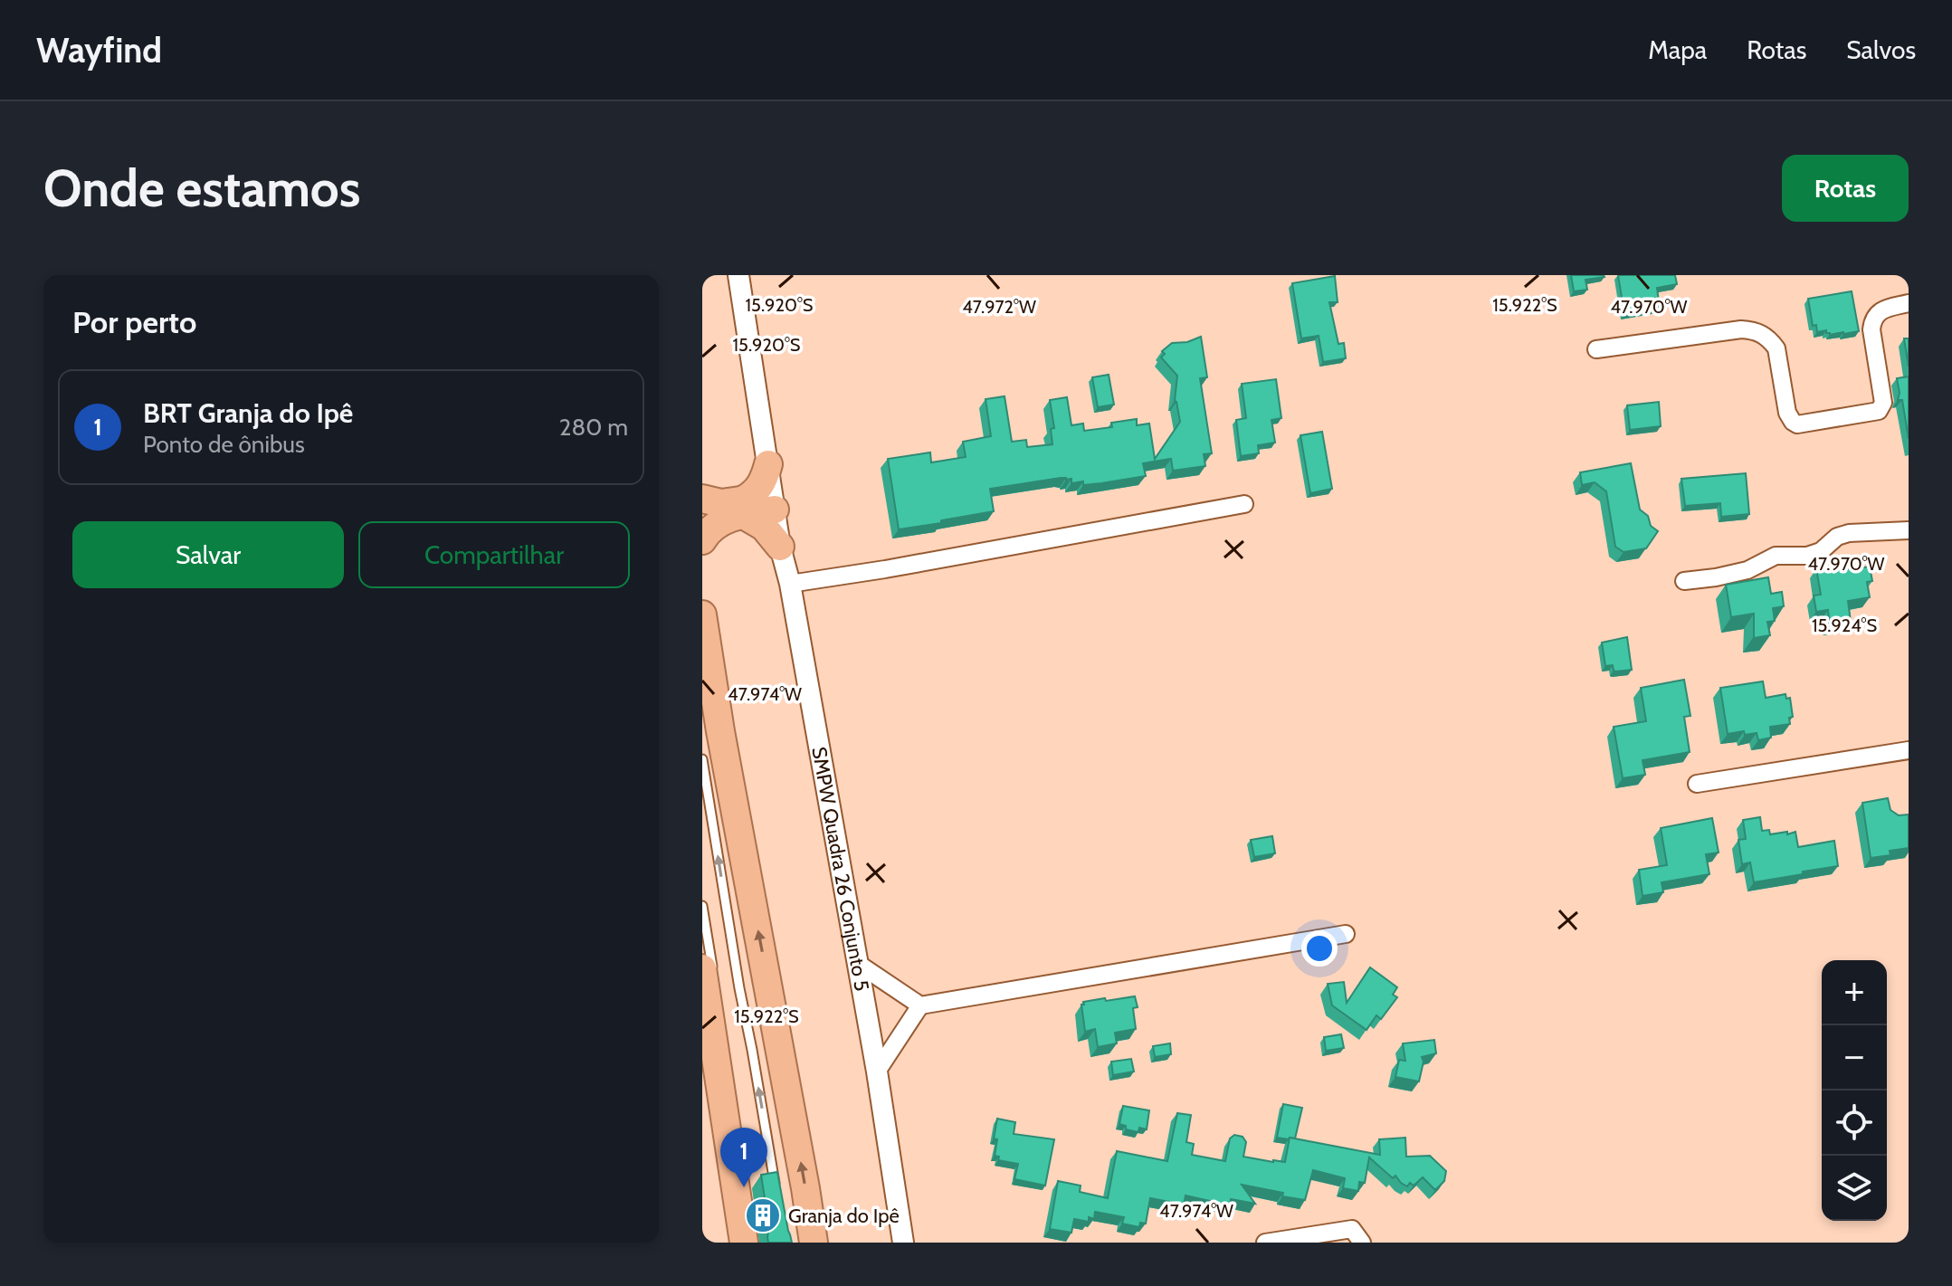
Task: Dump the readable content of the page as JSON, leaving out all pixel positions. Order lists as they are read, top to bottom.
{
  "streets": {
    "street": ["SMPW Quadra 26 Conjunto 5"]
  },
  "places": {
    "building": ["Granja do Ipê"]
  },
  "page": {
    "header": "Wayfind",
    "nav": ["Mapa", "Rotas", "Salvos"],
    "buttons": [
      "Rotas",
      ["Salvar", "Compartilhar"]
    ],
    "title": "Onde estamos",
    "heading": "Por perto",
    "list": [
      {
        "mark": "1",
        "name": "BRT Granja do Ipê",
        "note": "Ponto de ônibus",
        "value": "280 m"
      }
    ],
    "map_buttons": ["+", "−"],
    "pins": "1"
  },
  "coordinates": [
    "15.922°S",
    "15.920°S",
    "47.972°W",
    "47.970°W",
    "15.924°S",
    "47.974°W"
  ]
}
